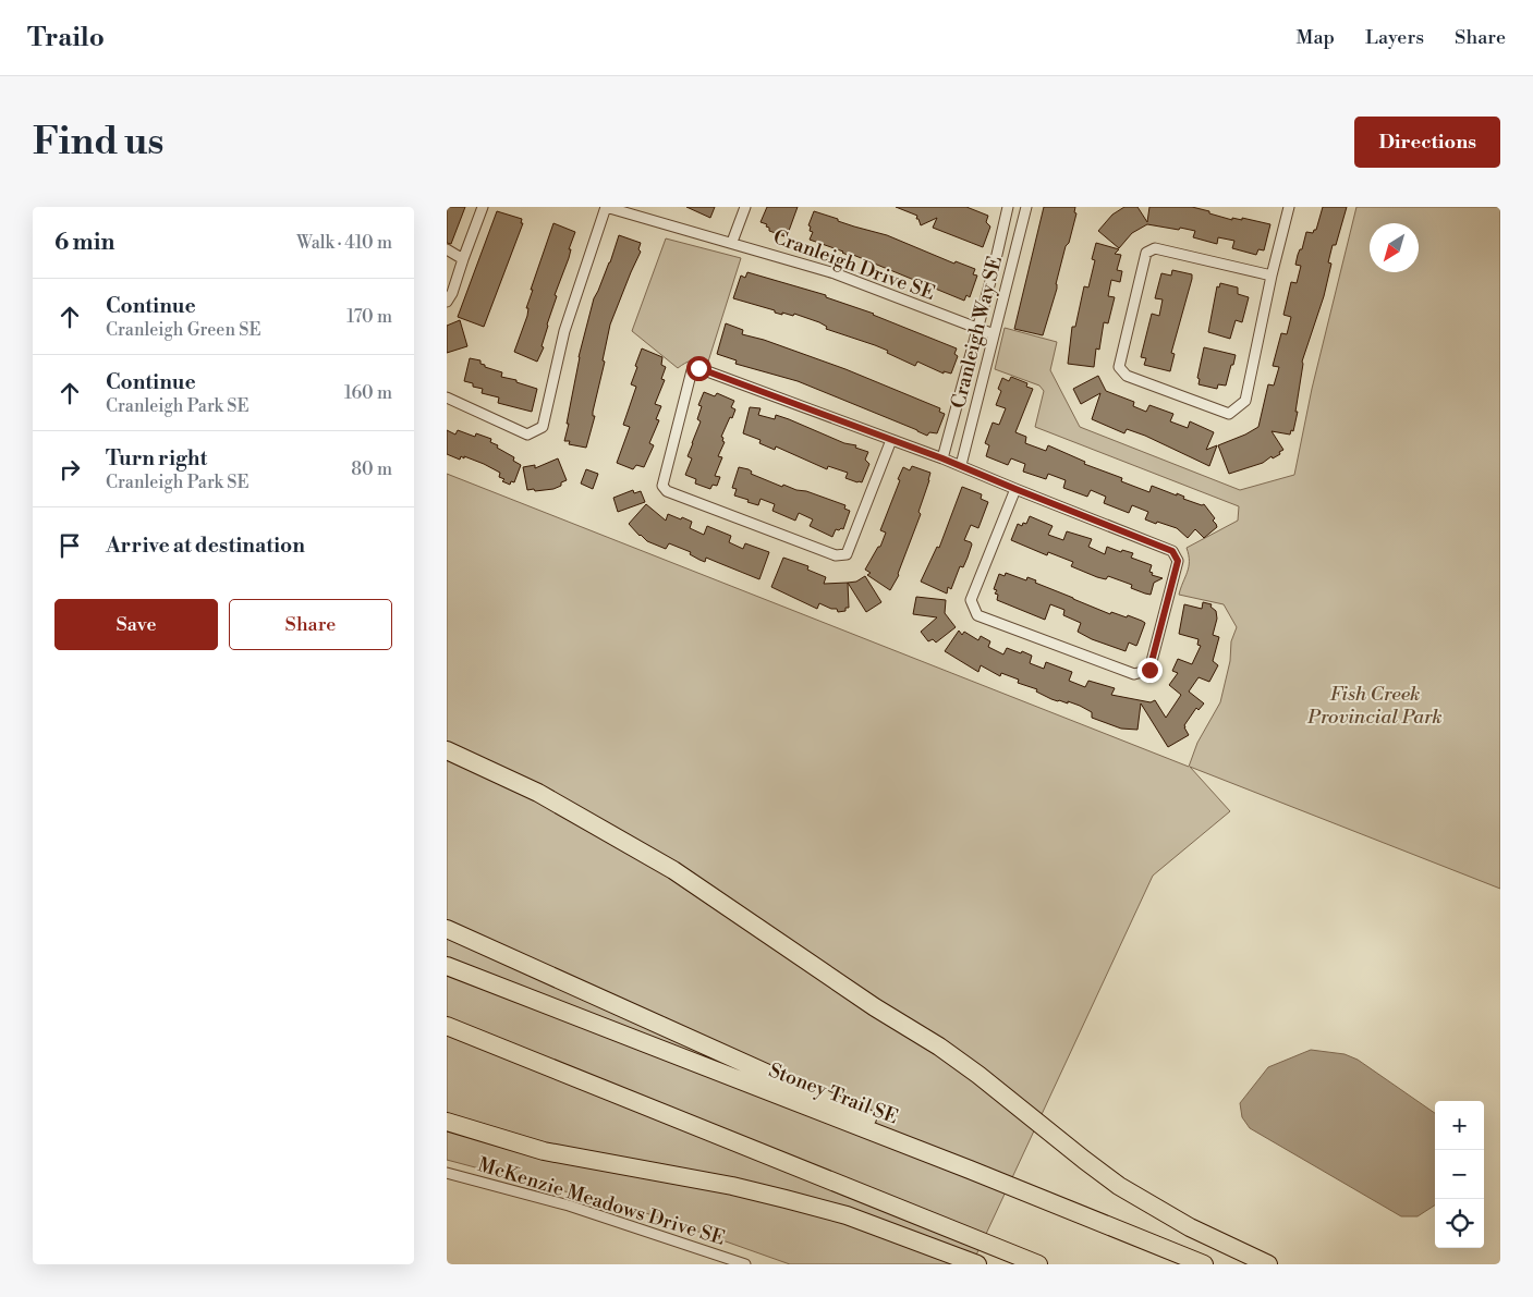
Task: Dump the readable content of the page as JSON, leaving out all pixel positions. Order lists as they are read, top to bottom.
{
  "streets": {
    "highway": ["Stoney Trail SE"],
    "street": ["Cranleigh Drive SE", "Cranleigh Way SE", "McKenzie Meadows Drive SE"]
  },
  "crossings": [
    ["Cranleigh Drive SE", "Cranleigh Way SE"]
  ],
  "parks": ["Fish Creek Provincial Park"],
  "north": "bottom left",
  "page": {
    "header": "Trailo",
    "nav": ["Map", "Layers", "Share"],
    "buttons": [
      "Directions",
      ["Save", "Share"]
    ],
    "title": "Find us",
    "heading": ["6 min", "Walk · 410 m"],
    "list": [
      ["Continue", "Cranleigh Green SE", "170 m"],
      ["Continue", "Cranleigh Park SE", "160 m"],
      ["Turn right", "Cranleigh Park SE", "80 m"],
      "Arrive at destination"
    ],
    "map_buttons": ["+", "−"]
  }
}
